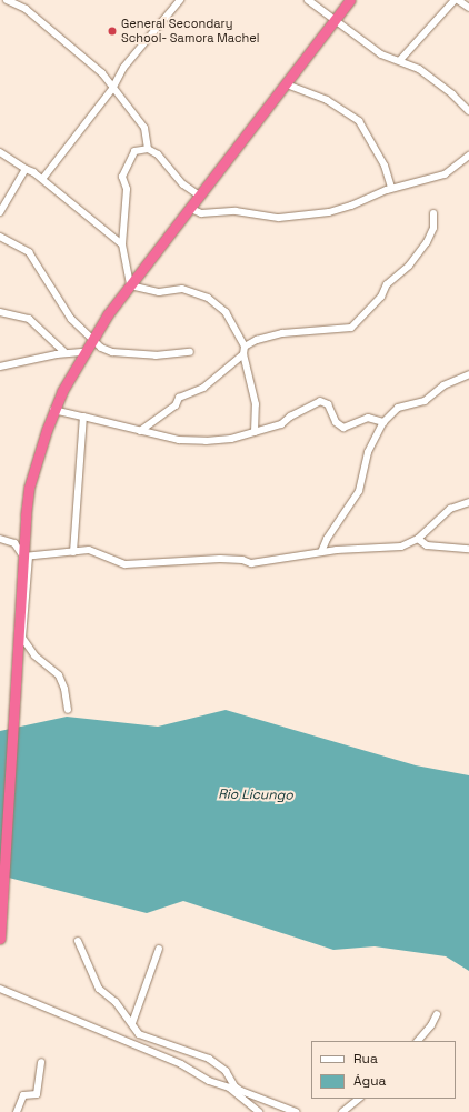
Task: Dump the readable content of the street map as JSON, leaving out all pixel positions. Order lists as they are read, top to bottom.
{
  "water": ["Rio Licungo"],
  "places": ["General Secondary School- Samora Machel"],
  "legend": ["Rua", "Água"]
}
